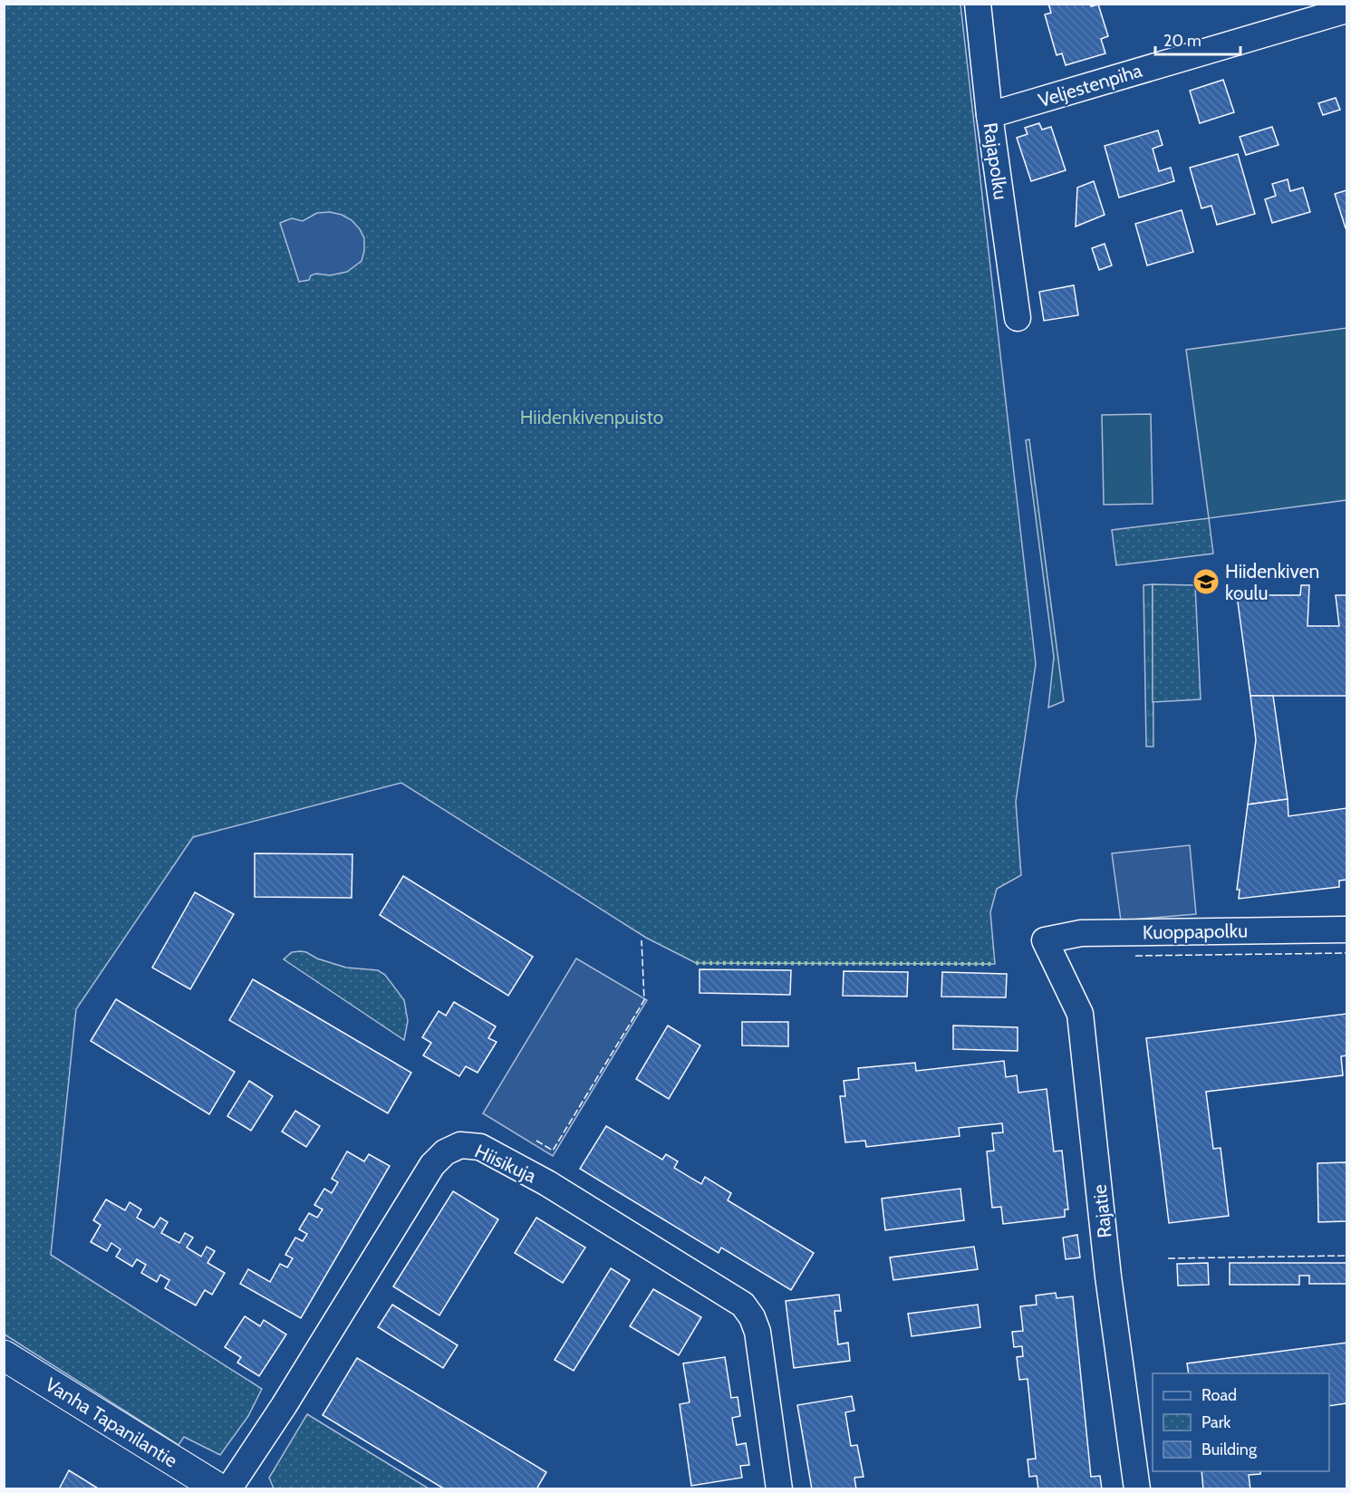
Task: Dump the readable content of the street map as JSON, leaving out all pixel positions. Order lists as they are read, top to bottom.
{
  "streets": {
    "street": [
      "Veljestenpiha",
      "Rajapolku",
      "Kuoppapolku",
      "Hiisikuja",
      "Rajatie",
      "Vanha Tapanilantie"
    ]
  },
  "crossings": [
    ["Veljestenpiha", "Rajapolku"],
    ["Kuoppapolku", "Rajatie"]
  ],
  "parks": ["Hiidenkivenpuisto"],
  "places": {
    "school or university": ["Hiidenkiven koulu"]
  },
  "legend": ["Road", "Park", "Building"],
  "scale_bar": "20 m"
}
